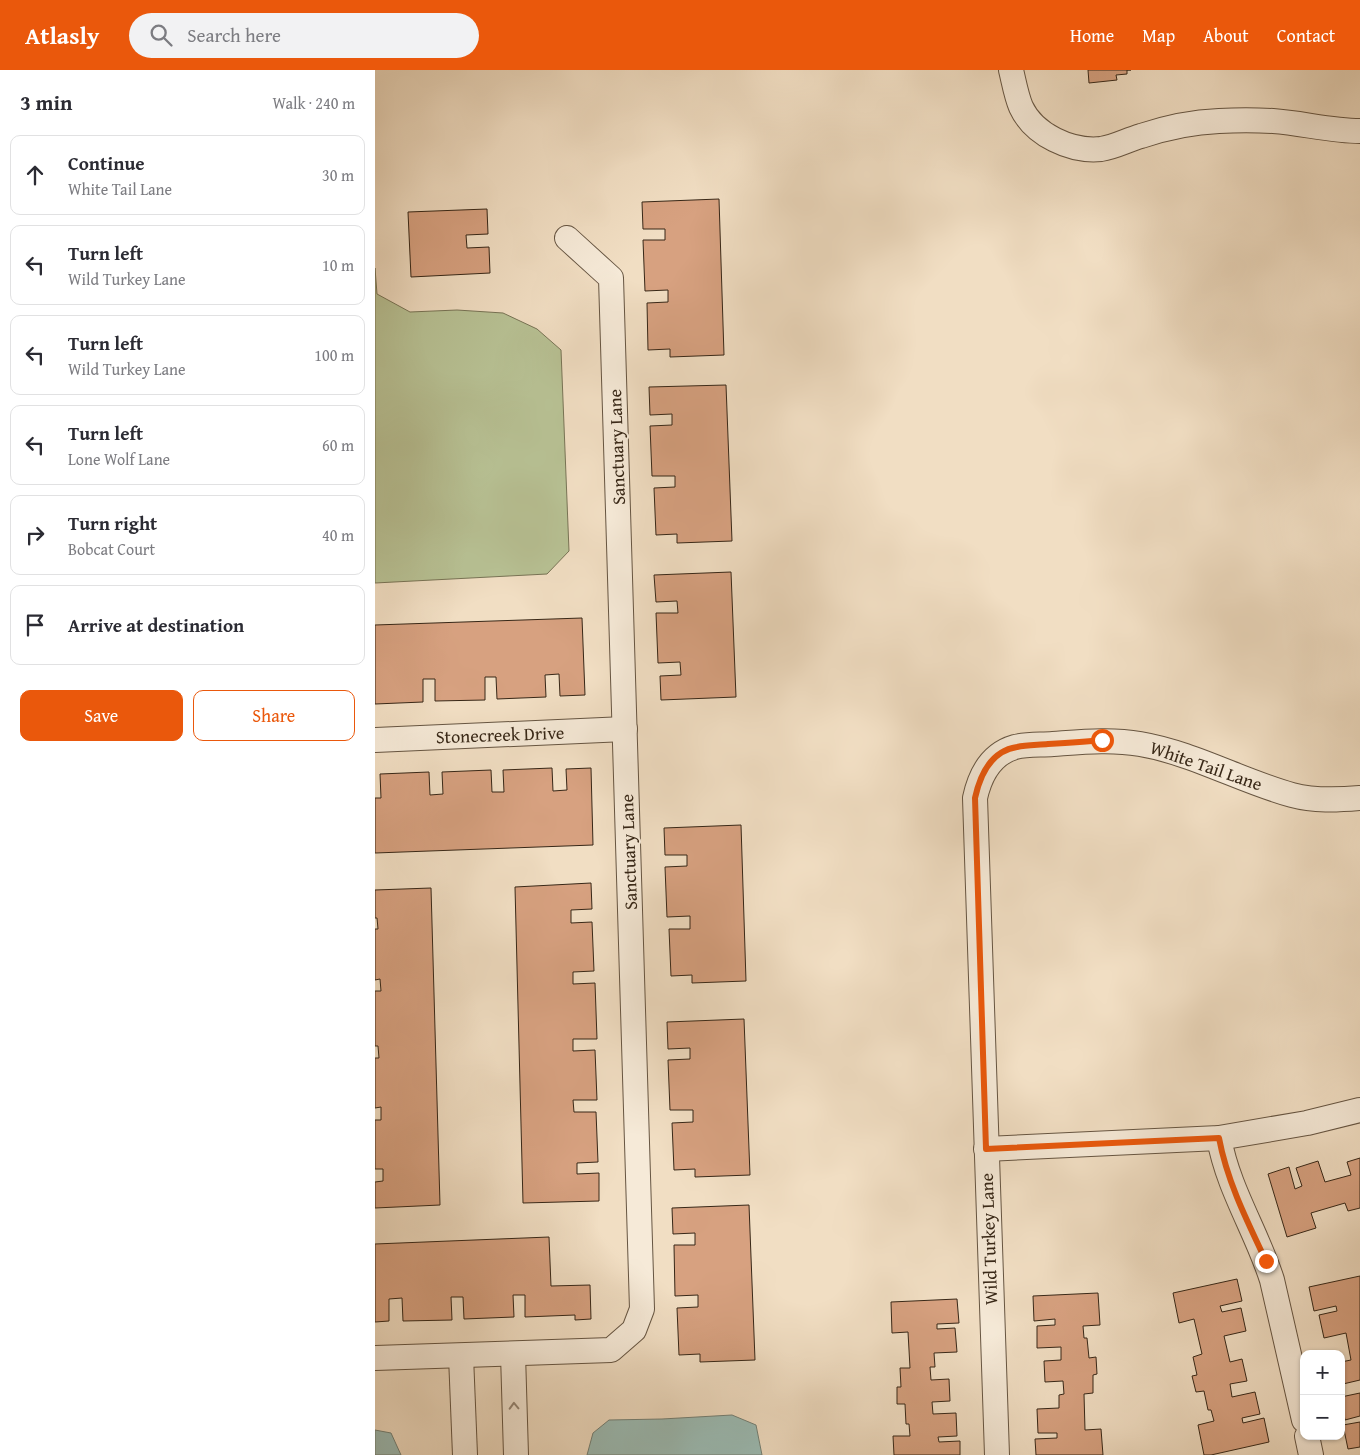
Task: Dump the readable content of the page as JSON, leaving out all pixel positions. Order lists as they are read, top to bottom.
{
  "streets": {
    "street": [
      "Sanctuary Lane",
      "Stonecreek Drive",
      "White Tail Lane",
      "Wild Turkey Lane"
    ]
  },
  "crossings": [
    ["Sanctuary Lane", "Stonecreek Drive"],
    ["White Tail Lane", "Wild Turkey Lane"]
  ],
  "page": {
    "header": "Atlasly",
    "search": "Search here",
    "nav": [
      "Home",
      "Map",
      "About",
      "Contact"
    ],
    "heading": ["3 min", "Walk · 240 m"],
    "list": [
      ["Continue", "White Tail Lane", "30 m"],
      ["Turn left", "Wild Turkey Lane", "10 m"],
      ["Turn left", "Wild Turkey Lane", "100 m"],
      ["Turn left", "Lone Wolf Lane", "60 m"],
      ["Turn right", "Bobcat Court", "40 m"],
      "Arrive at destination"
    ],
    "buttons": ["Save", "Share"],
    "map_buttons": ["+", "−"]
  }
}
